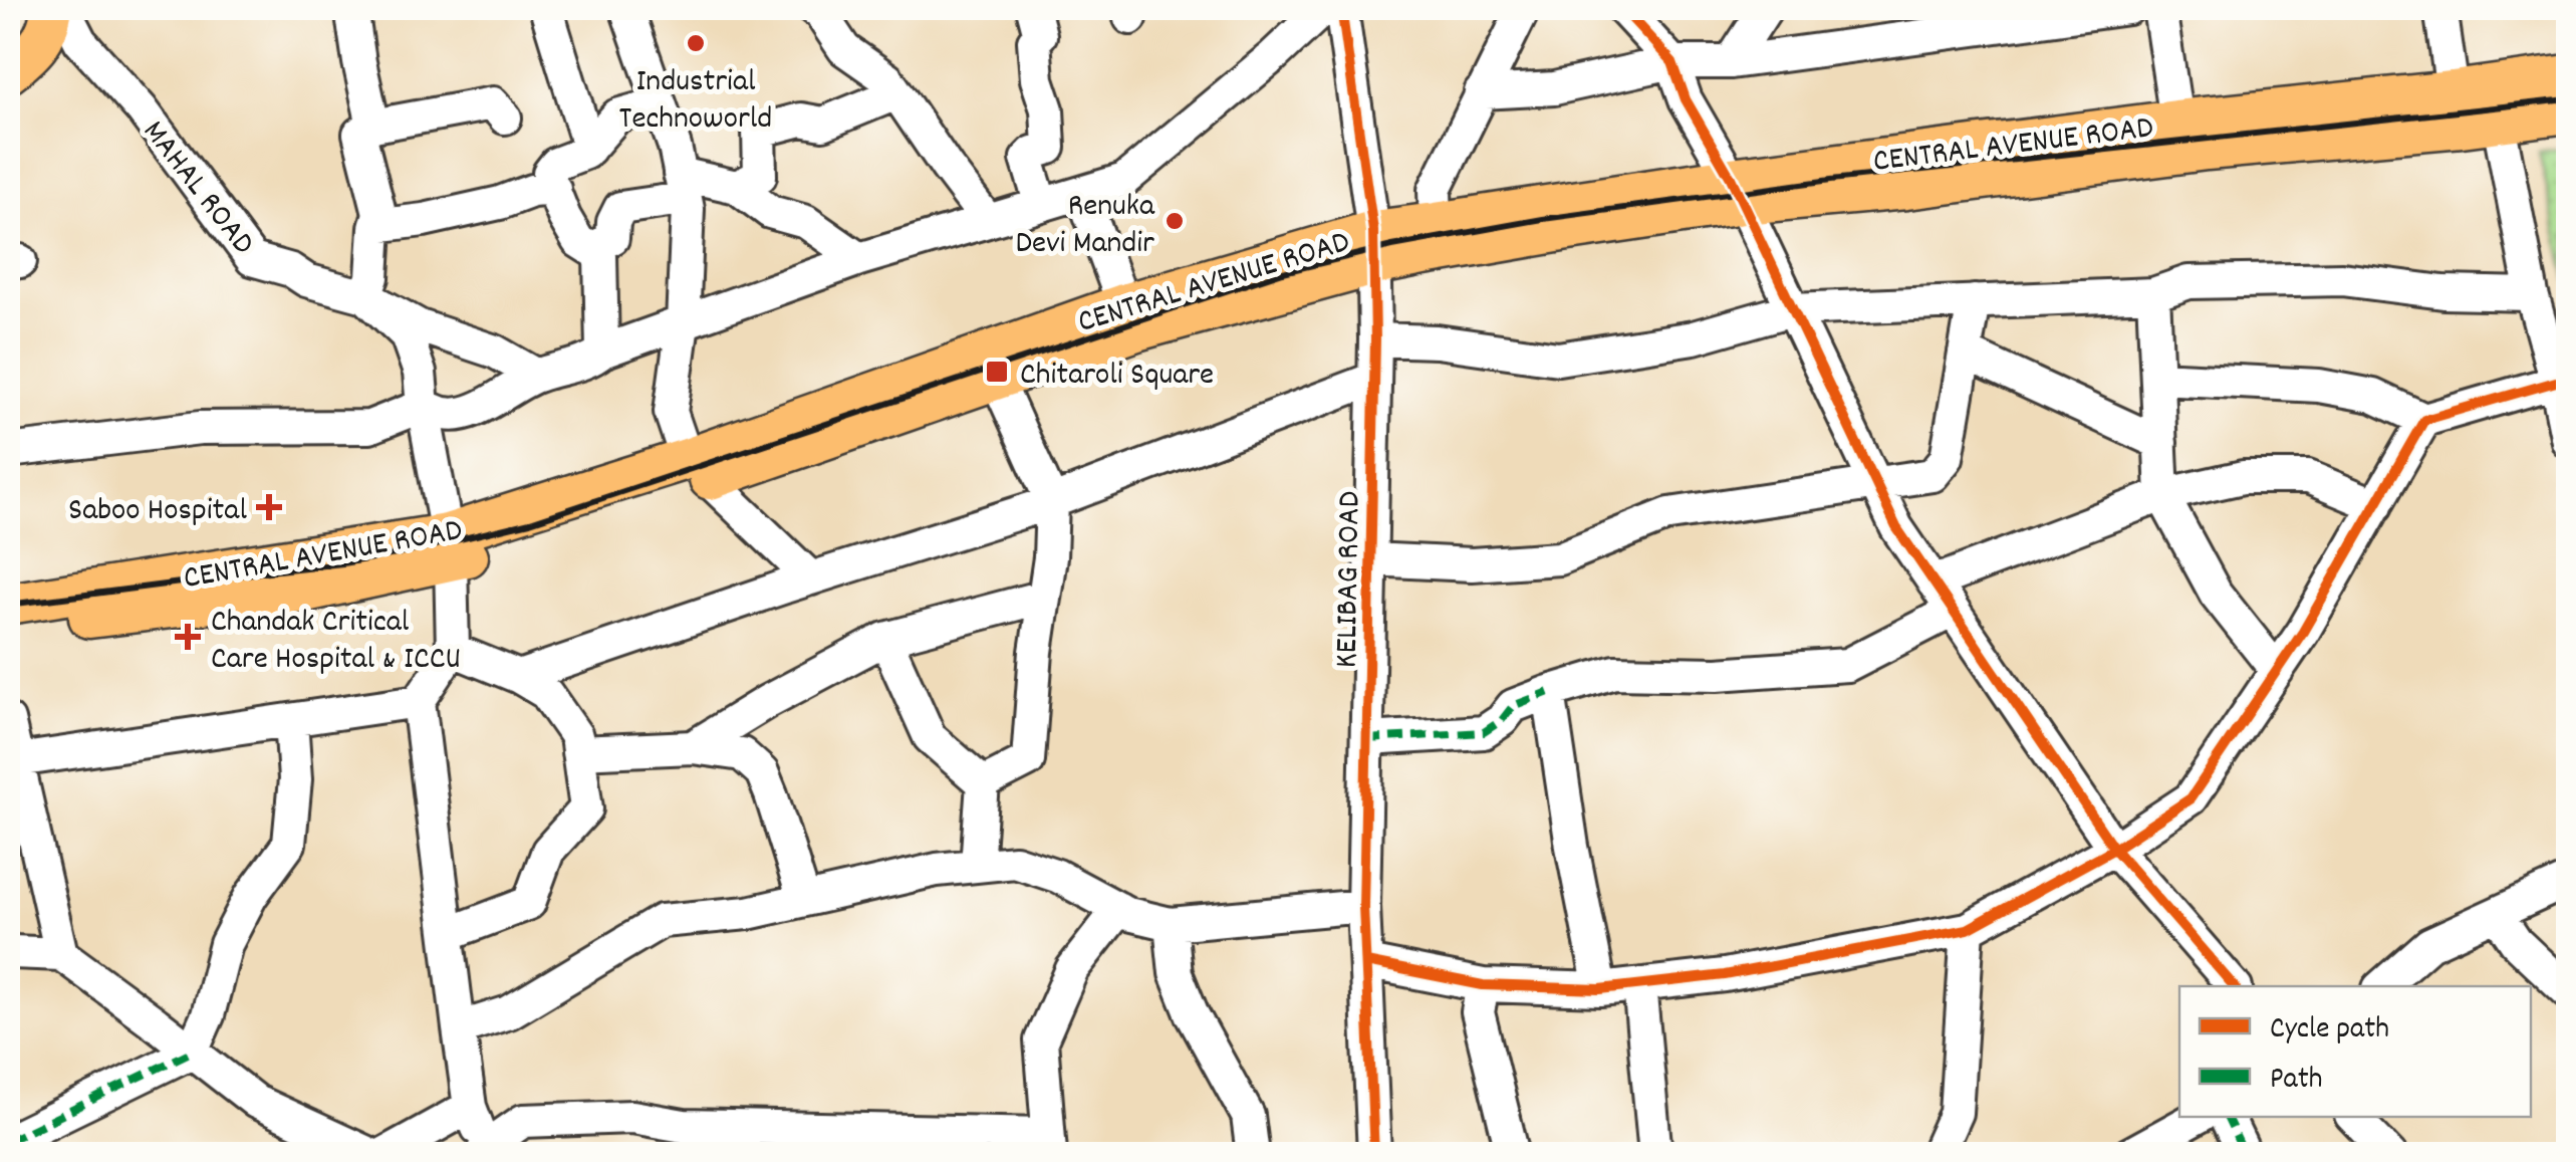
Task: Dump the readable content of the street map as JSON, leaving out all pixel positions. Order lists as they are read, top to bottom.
{
  "streets": {
    "main road": ["CENTRAL AVENUE ROAD"],
    "street": ["MAHAL ROAD", "KELIBAG ROAD"]
  },
  "crossings": [
    ["CENTRAL AVENUE ROAD", "MAHAL ROAD"],
    ["CENTRAL AVENUE ROAD", "KELIBAG ROAD"]
  ],
  "places": {
    "other": ["Industrial Technoworld", "Renuka Devi Mandir"],
    "transit": ["Chitaroli Square"],
    "health": ["Saboo Hospital", "Chandak Critical Care Hospital & ICCU"]
  },
  "legend": ["Cycle path", "Path"]
}
